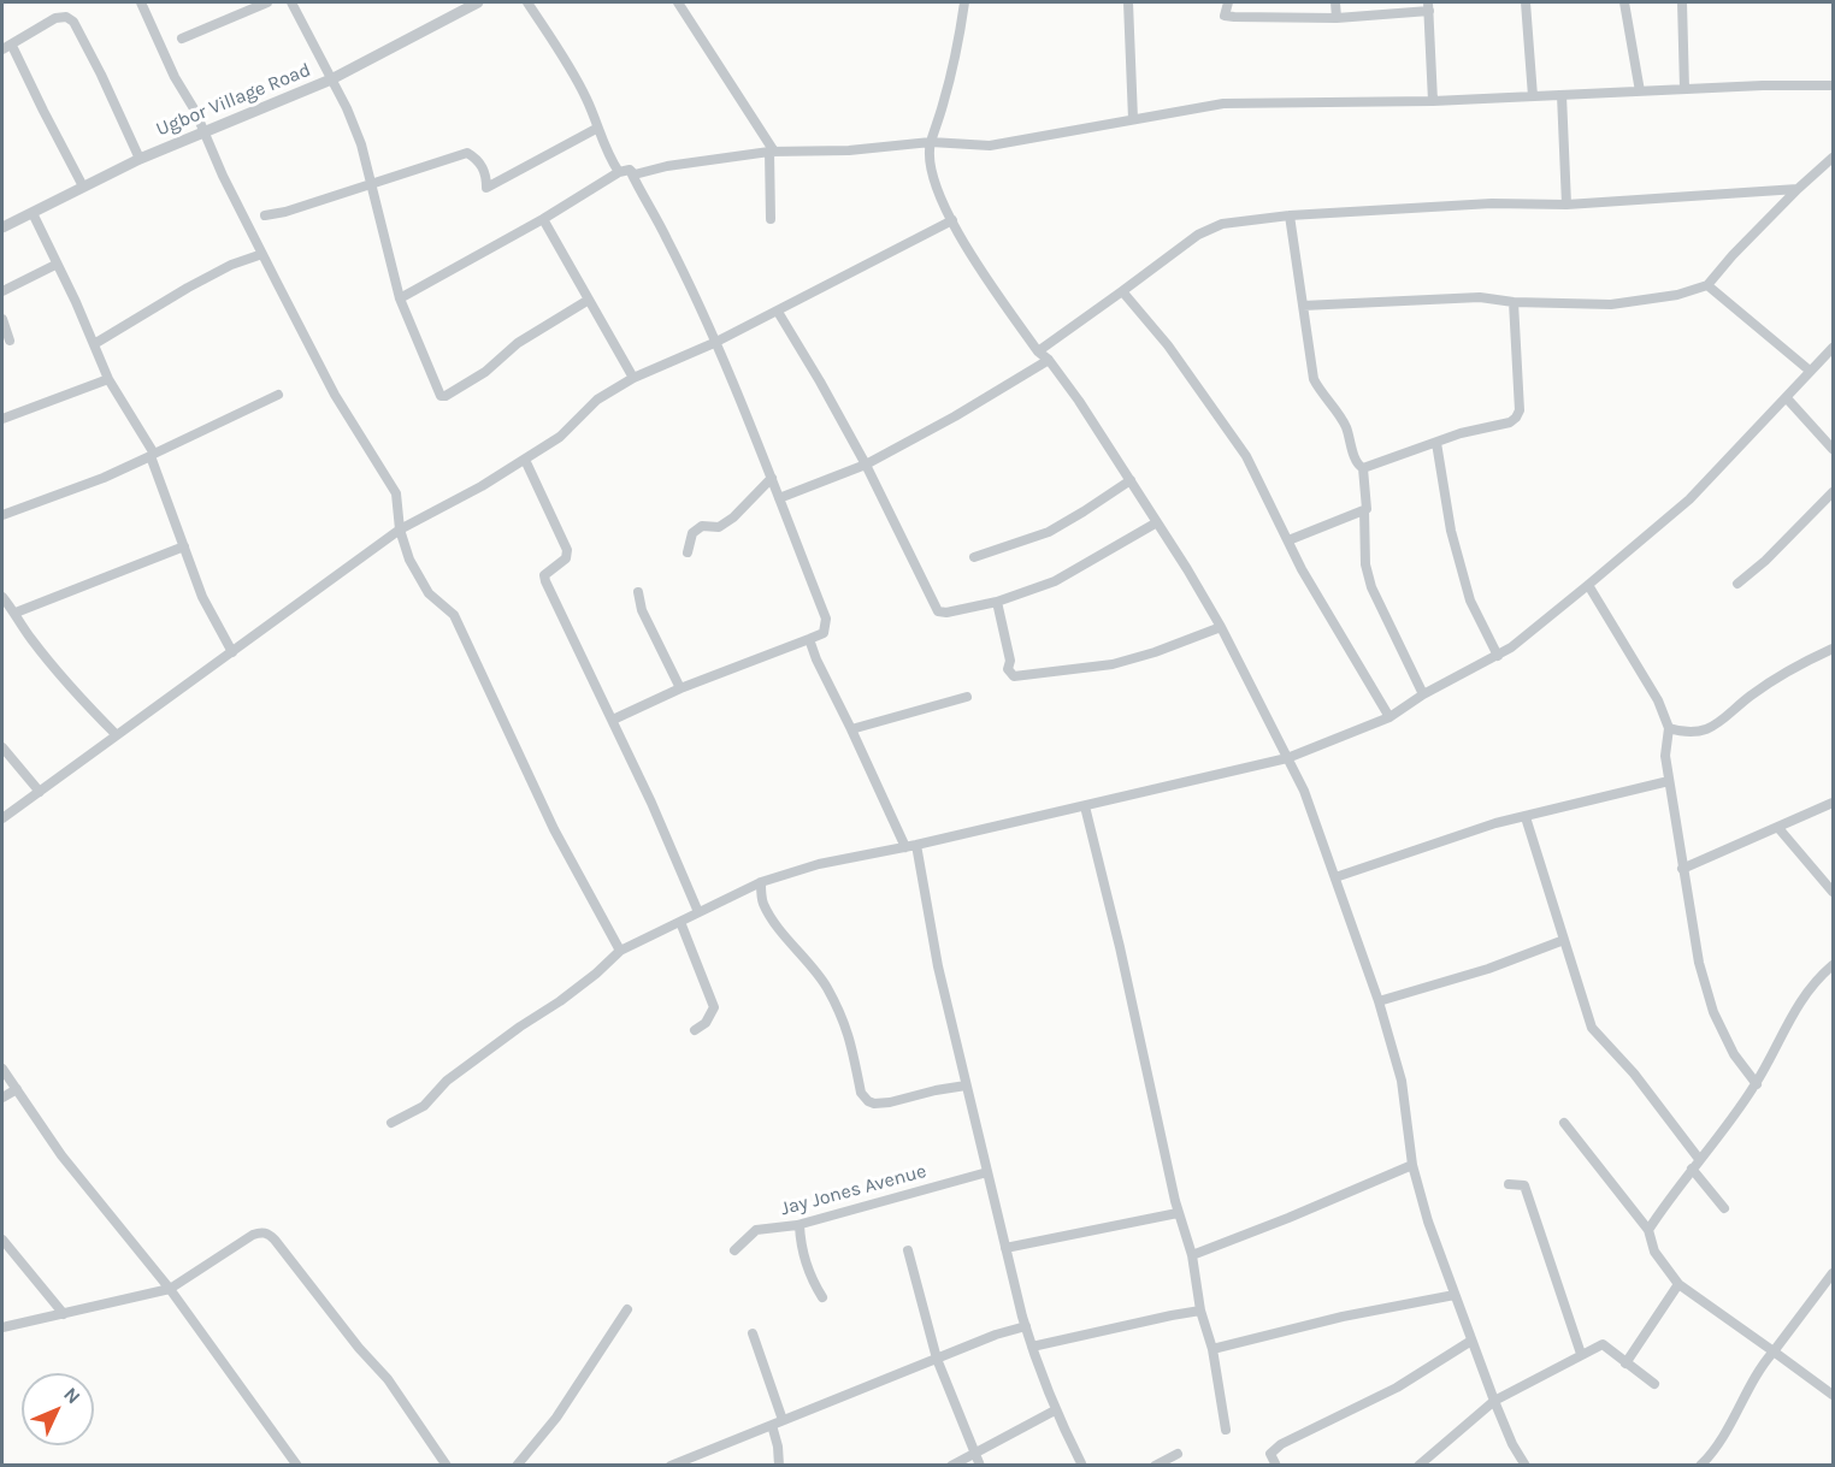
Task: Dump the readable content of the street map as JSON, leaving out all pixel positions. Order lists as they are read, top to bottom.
{
  "streets": {
    "street": ["Ugbor Village Road", "Jay Jones Avenue"]
  },
  "north": "top right"
}
